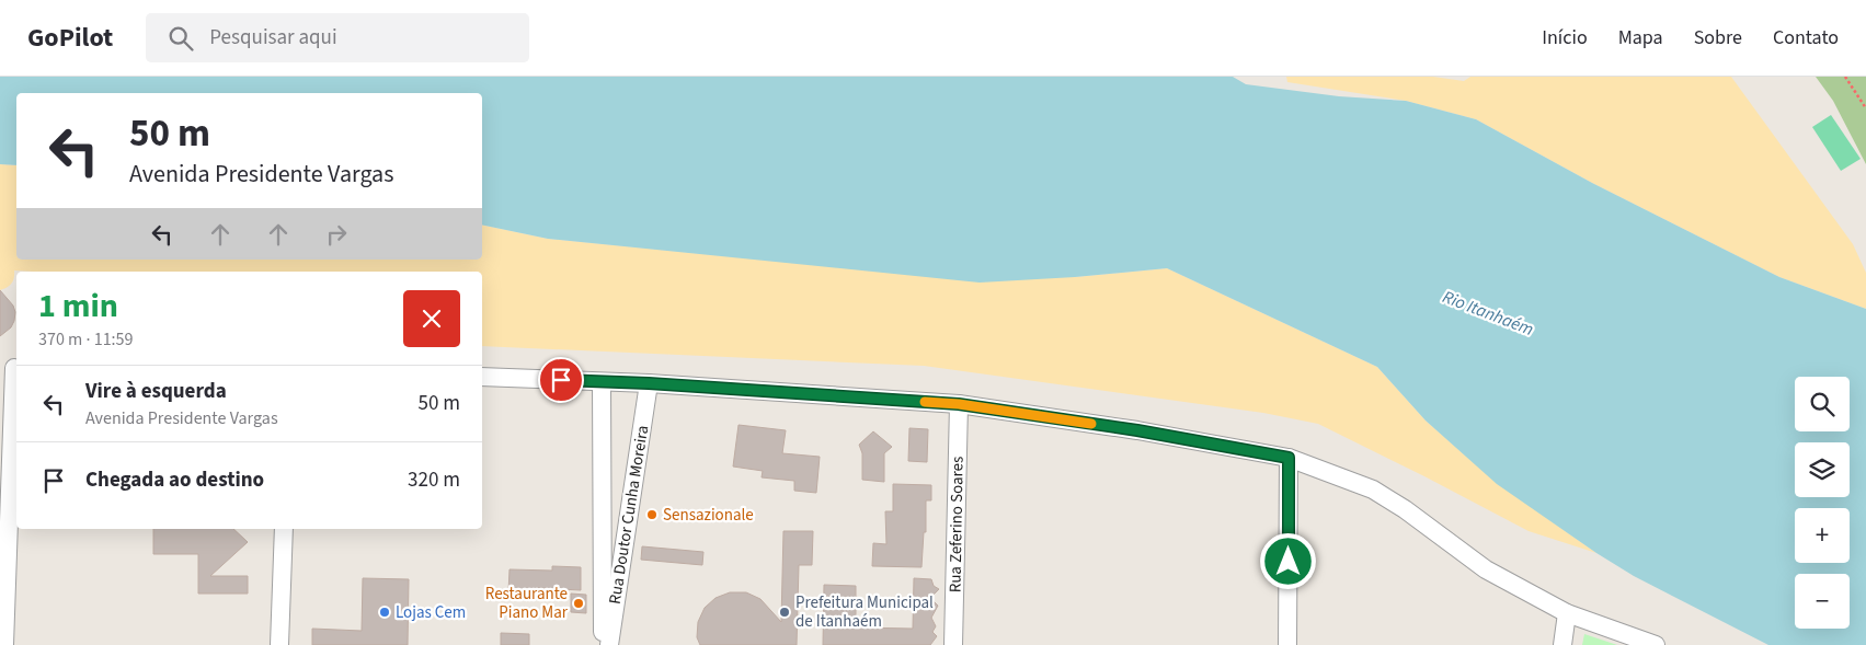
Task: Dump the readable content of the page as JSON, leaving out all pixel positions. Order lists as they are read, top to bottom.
{
  "streets": {
    "street": ["Rua Doutor Cunha Moreira", "Rua Zeferino Soares"]
  },
  "water": ["Rio Itanhaém"],
  "places": [
    "Sensazionale",
    "Restaurante Piano Mar",
    "Lojas Cem",
    "Prefeitura Municipal de Itanhaém"
  ],
  "page": {
    "header": "GoPilot",
    "search": "Pesquisar aqui",
    "nav": [
      "Início",
      "Mapa",
      "Sobre",
      "Contato"
    ],
    "turn": ["50 m", "Avenida Presidente Vargas"],
    "heading": ["1 min", "370 m · 11:59"],
    "list": [
      {
        "name": "Vire à esquerda",
        "note": "Avenida Presidente Vargas",
        "value": "50 m"
      },
      {
        "name": "Chegada ao destino",
        "value": "320 m"
      }
    ],
    "map_buttons": ["+", "−"]
  }
}
